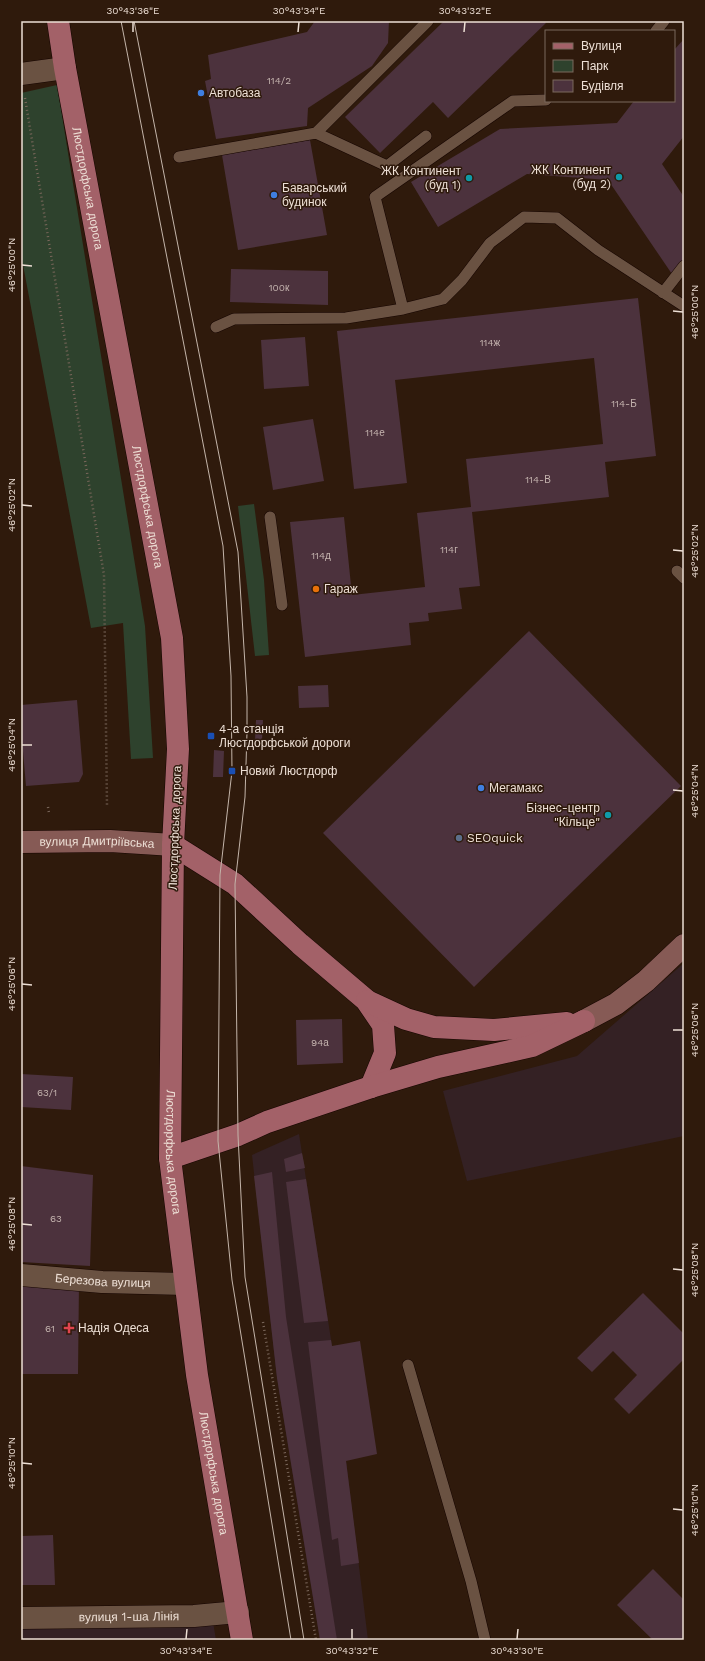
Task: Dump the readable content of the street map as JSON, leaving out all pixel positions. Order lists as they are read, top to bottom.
{
  "streets": {
    "main road": ["Люстдорфська дорога", "вулиця Дмитріївська"],
    "street": ["Березова вулиця", "вулиця 1-ша Лінія"]
  },
  "crossings": [
    ["Люстдорфська дорога", "вулиця Дмитріївська"],
    ["Люстдорфська дорога", "Березова вулиця"],
    ["Люстдорфська дорога", "вулиця 1-ша Лінія"]
  ],
  "places": {
    "other": [
      "Автобаза",
      "ЖК Континент (буд 2)",
      "ЖК Континент (буд 1)",
      "Баварський будинок",
      "Гараж",
      "Мегамакс",
      "Бізнес-центр \"Кільце\"",
      "SEOquick"
    ],
    "transit": ["4-а станція Люстдорфськой дороги", "Новий Люстдорф"],
    "health": ["Надія Одеса"]
  },
  "house_numbers": [
    "114/2",
    "100к",
    "114ж",
    "114-Б",
    "114е",
    "114-В",
    "114г",
    "114д",
    "94а",
    "63/1",
    "63",
    "61"
  ],
  "legend": ["Вулиця", "Парк", "Будівля"],
  "coordinates": [
    "30°43'36\"E",
    "30°43'34\"E",
    "30°43'32\"E",
    "46°25'00\"N",
    "46°25'02\"N",
    "46°25'04\"N",
    "46°25'06\"N",
    "46°25'08\"N",
    "46°25'10\"N",
    "30°43'30\"E"
  ]
}
